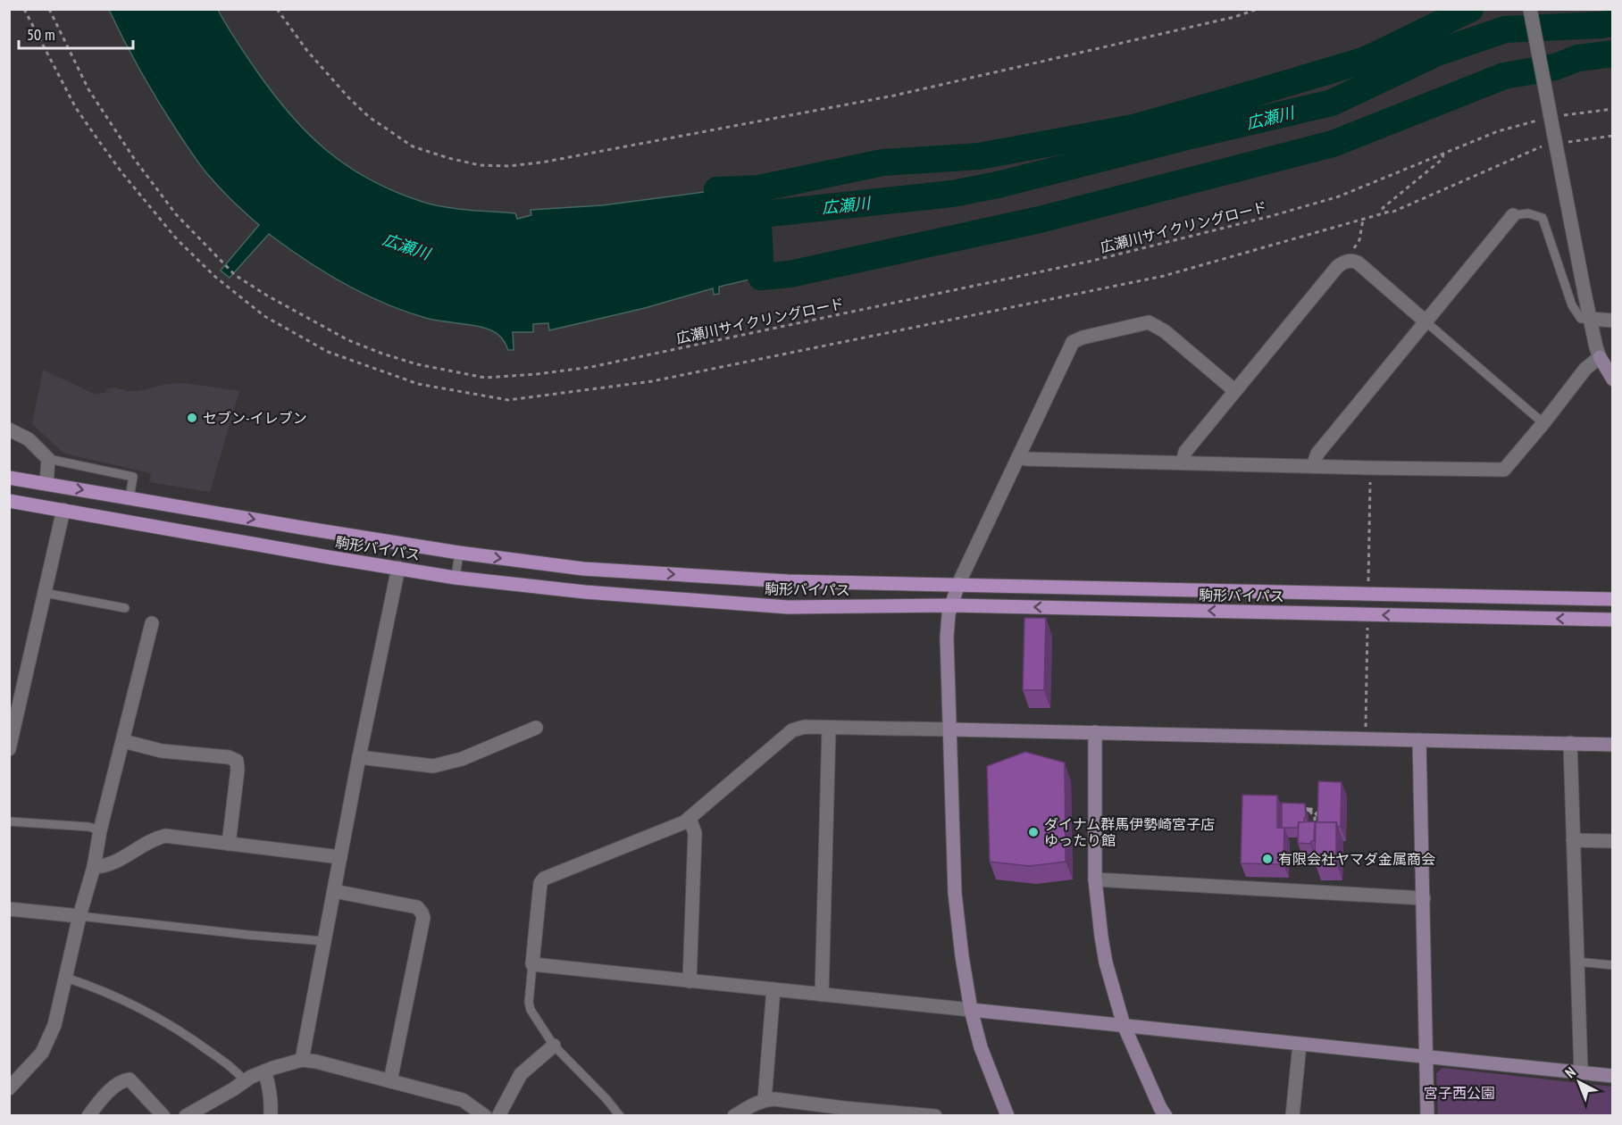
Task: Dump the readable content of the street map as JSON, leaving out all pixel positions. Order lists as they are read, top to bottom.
{
  "streets": {
    "main road": ["駒形バイパス"],
    "path": ["広瀬川サイクリングロード"]
  },
  "water": ["広瀬川"],
  "parks": ["宮子西公園"],
  "places": ["セブン-イレブン", "ダイナム群馬伊勢崎宮子店 ゆったり館", "有限会社ヤマダ金属商会"],
  "scale_bar": "50 m",
  "north": "top left"
}
